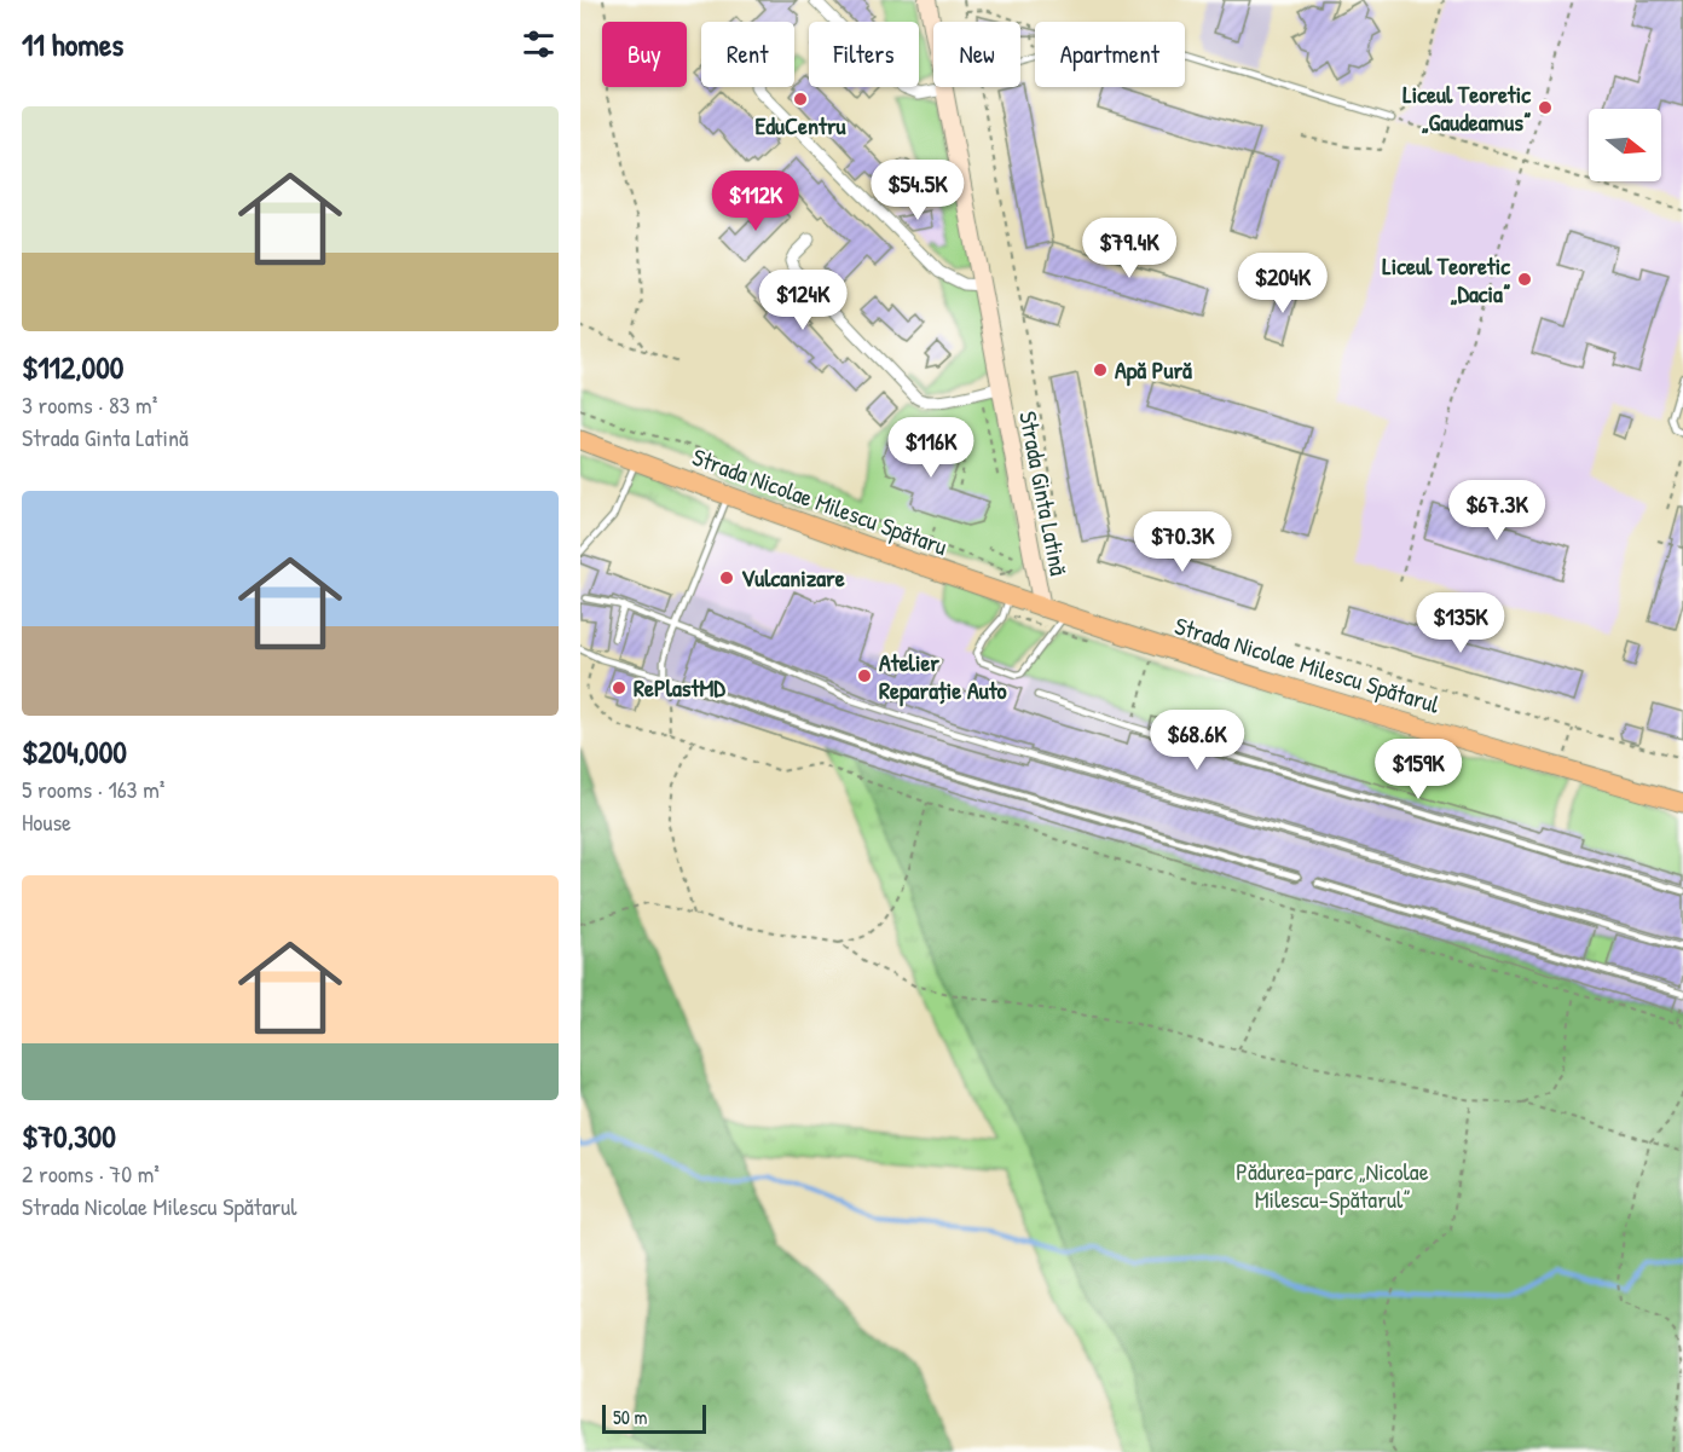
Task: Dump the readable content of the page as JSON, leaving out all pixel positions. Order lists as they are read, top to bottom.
{
  "streets": {
    "main road": ["Strada Nicolae Milescu Spătaru", "Strada Nicolae Milescu Spătarul"],
    "street": ["Strada Ginta Latină"]
  },
  "crossings": [
    ["Strada Ginta Latină", "Strada Nicolae Milescu Spătaru"],
    ["Strada Ginta Latină", "Strada Nicolae Milescu Spătarul"],
    ["Strada Nicolae Milescu Spătaru", "Strada Nicolae Milescu Spătarul"]
  ],
  "parks": ["Pădurea-parc „Nicolae Milescu-Spătarul”"],
  "places": [
    "EduCentru",
    "Liceul Teoretic „Gaudeamus”",
    "Liceul Teoretic „Dacia”",
    "Apă Pură",
    "Vulcanizare",
    "Atelier Reparație Auto",
    "RePlastMD"
  ],
  "scale_bar": "50 m",
  "north": "right",
  "page": {
    "heading": "11 homes",
    "chip": [
      "Buy",
      "Rent",
      "Filters",
      "New",
      "Apartment"
    ],
    "list": [
      {
        "name": "$112,000",
        "note": "3 rooms · 83 m² · Strada Ginta Latină"
      },
      {
        "name": "$204,000",
        "note": "5 rooms · 163 m² · House"
      },
      {
        "name": "$70,300",
        "note": "2 rooms · 70 m² · Strada Nicolae Milescu Spătarul"
      }
    ],
    "price": [
      "$54.5K",
      "$112K",
      "$79.4K",
      "$204K",
      "$124K",
      "$116K",
      "$67.3K",
      "$70.3K",
      "$135K",
      "$68.6K",
      "$159K"
    ],
    "scale": "50 m"
  }
}
